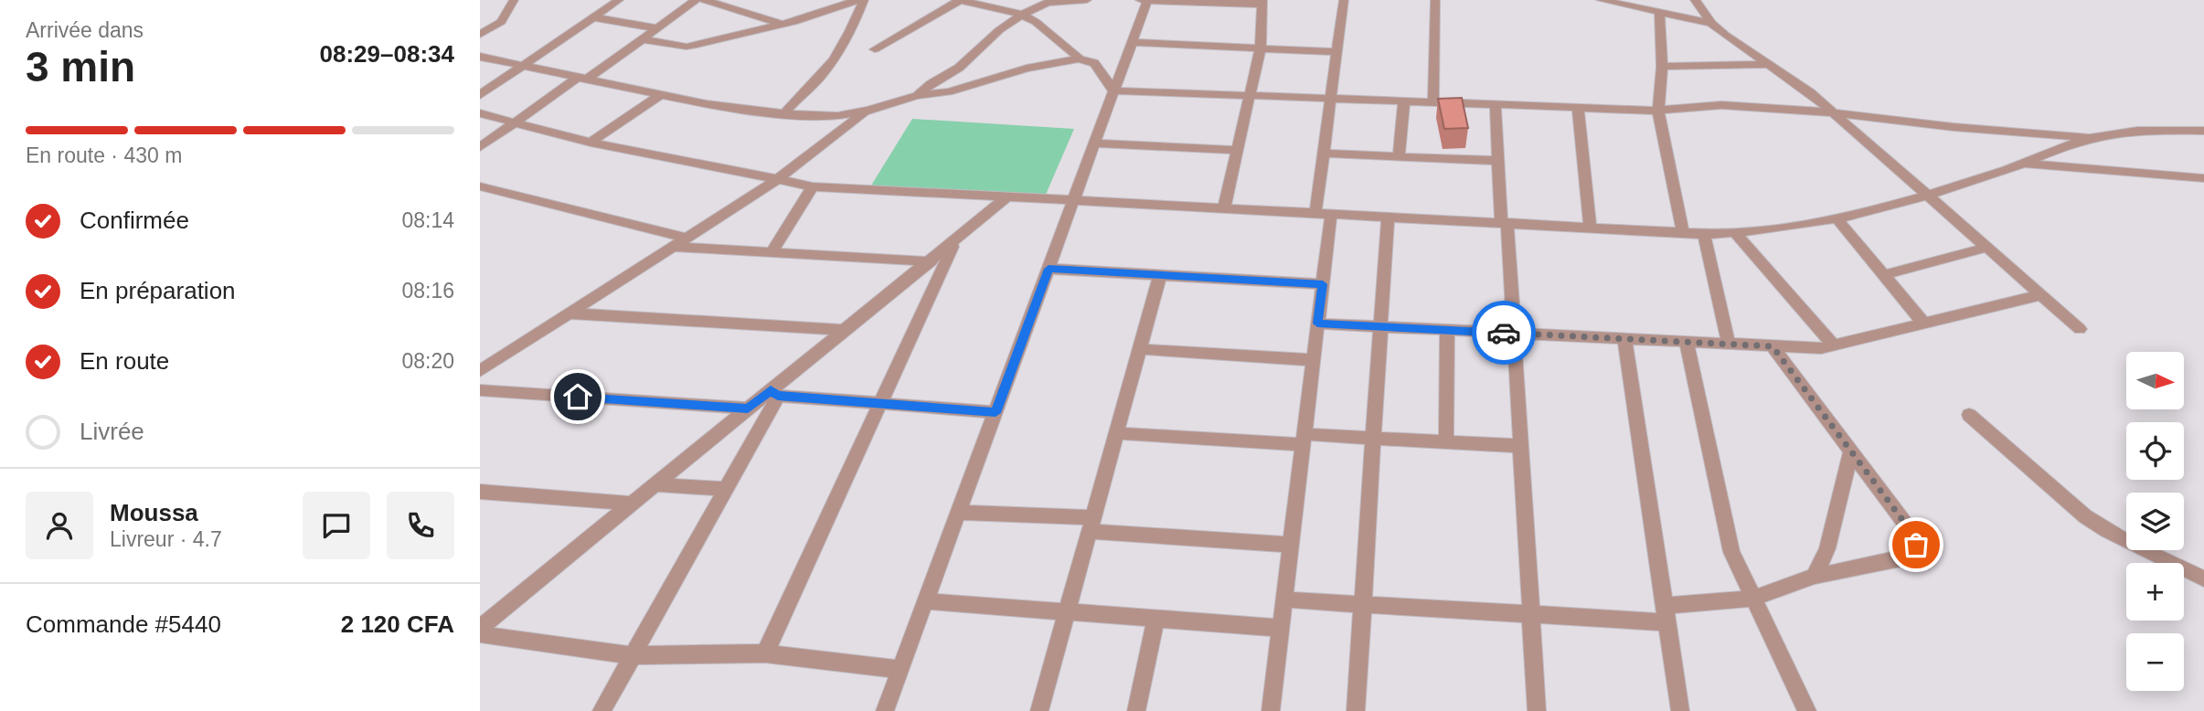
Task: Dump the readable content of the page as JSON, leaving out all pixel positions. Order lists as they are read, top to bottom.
{
  "north": "right",
  "page": {
    "heading": ["3 min", "Arrivée dans", "08:29–08:34"],
    "panel": [
      "Moussa",
      "Livreur · 4.7",
      "Commande #5440",
      "2 120 CFA"
    ],
    "bar": "En route · 430 m",
    "list": [
      ["Confirmée", "08:14"],
      ["En préparation", "08:16"],
      ["En route", "08:20"],
      "Livrée"
    ],
    "map_buttons": ["+", "−"]
  }
}
